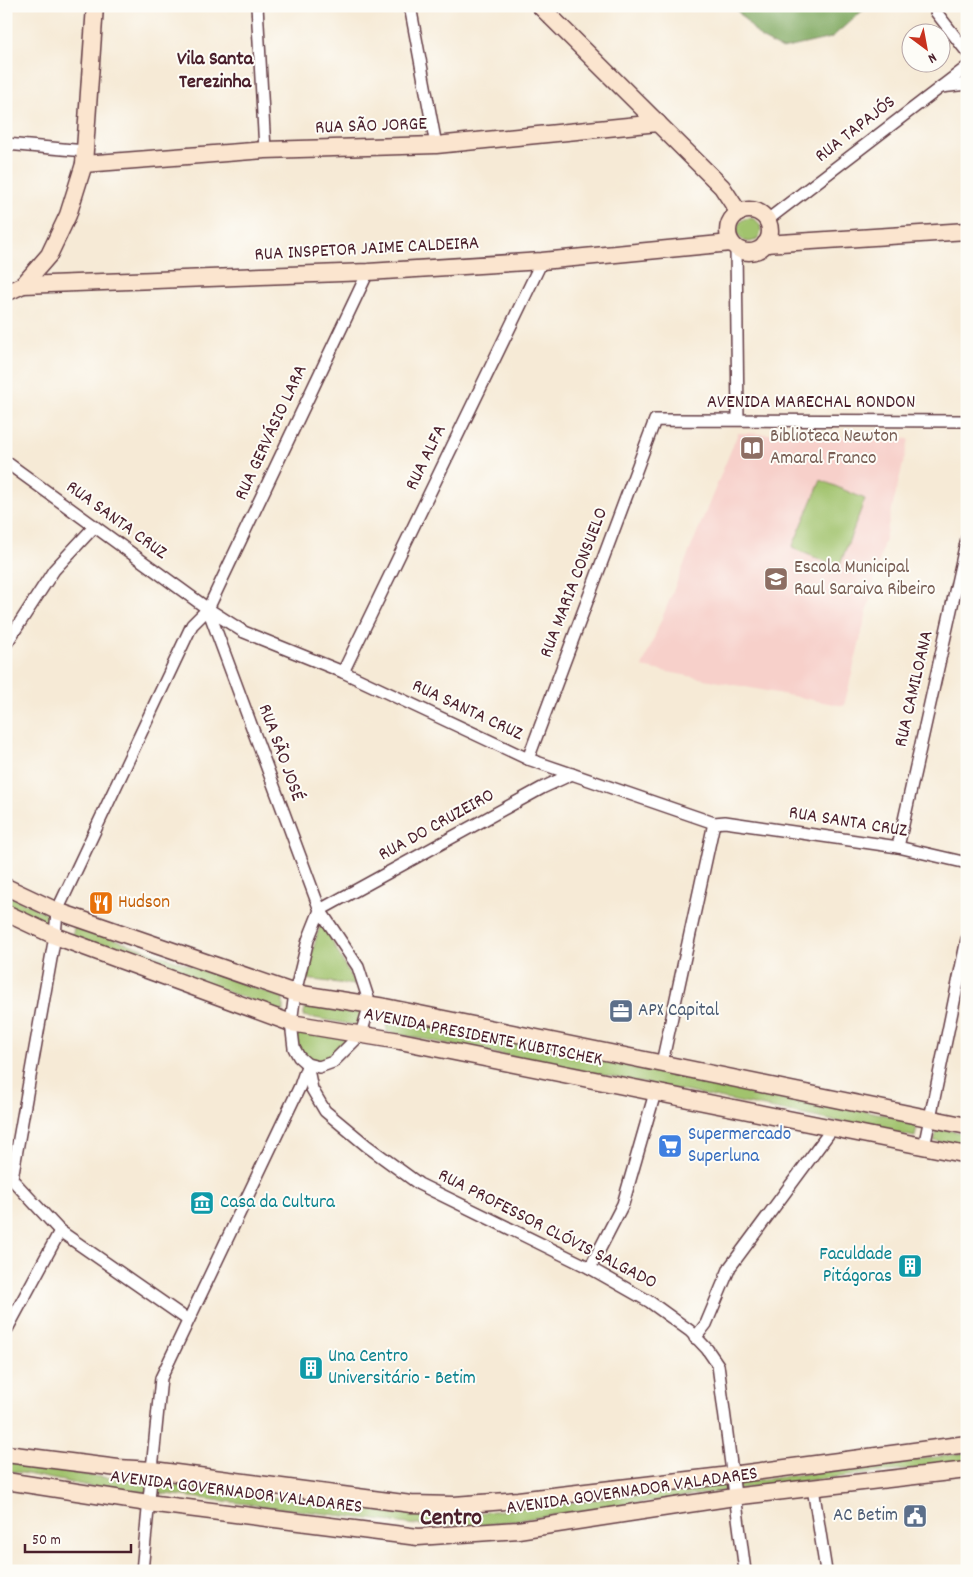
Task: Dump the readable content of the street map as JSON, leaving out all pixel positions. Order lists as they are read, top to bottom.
{
  "streets": {
    "street": [
      "RUA SÃO JORGE",
      "RUA TAPAJÓS",
      "RUA INSPETOR JAIME CALDEIRA",
      "AVENIDA MARECHAL RONDON",
      "RUA GERVÁSIO LARA",
      "RUA ALFA",
      "RUA SANTA CRUZ",
      "RUA MARIA CONSUELO",
      "RUA CAMILOANA",
      "RUA SÃO JOSÉ",
      "RUA DO CRUZEIRO",
      "AVENIDA PRESIDENTE KUBITSCHEK",
      "RUA PROFESSOR CLÓVIS SALGADO",
      "AVENIDA GOVERNADOR VALADARES"
    ]
  },
  "crossings": [
    ["RUA TAPAJÓS", "RUA INSPETOR JAIME CALDEIRA"],
    ["RUA INSPETOR JAIME CALDEIRA", "RUA GERVÁSIO LARA"],
    ["RUA INSPETOR JAIME CALDEIRA", "RUA ALFA"],
    ["AVENIDA MARECHAL RONDON", "RUA MARIA CONSUELO"],
    ["RUA GERVÁSIO LARA", "RUA SANTA CRUZ"],
    ["RUA GERVÁSIO LARA", "RUA SÃO JOSÉ"],
    ["RUA GERVÁSIO LARA", "AVENIDA PRESIDENTE KUBITSCHEK"],
    ["RUA ALFA", "RUA SANTA CRUZ"],
    ["RUA SANTA CRUZ", "RUA MARIA CONSUELO"],
    ["RUA SANTA CRUZ", "RUA CAMILOANA"],
    ["RUA SANTA CRUZ", "RUA SÃO JOSÉ"],
    ["RUA SANTA CRUZ", "RUA DO CRUZEIRO"],
    ["RUA SÃO JOSÉ", "RUA DO CRUZEIRO"],
    ["RUA SÃO JOSÉ", "AVENIDA PRESIDENTE KUBITSCHEK"],
    ["RUA PROFESSOR CLÓVIS SALGADO", "AVENIDA GOVERNADOR VALADARES"]
  ],
  "districts": ["Vila Santa Terezinha", "Centro"],
  "places": {
    "library": ["Biblioteca Newton Amaral Franco"],
    "school or university": ["Escola Municipal Raul Saraiva Ribeiro"],
    "restaurant": ["Hudson"],
    "office": ["APX Capital"],
    "supermarket": ["Supermercado Superluna"],
    "museum": ["Casa da Cultura"],
    "building": ["Faculdade Pitágoras", "Una Centro Universitário - Betim"],
    "public building": ["AC Betim"]
  },
  "scale_bar": "50 m",
  "north": "bottom right"
}
